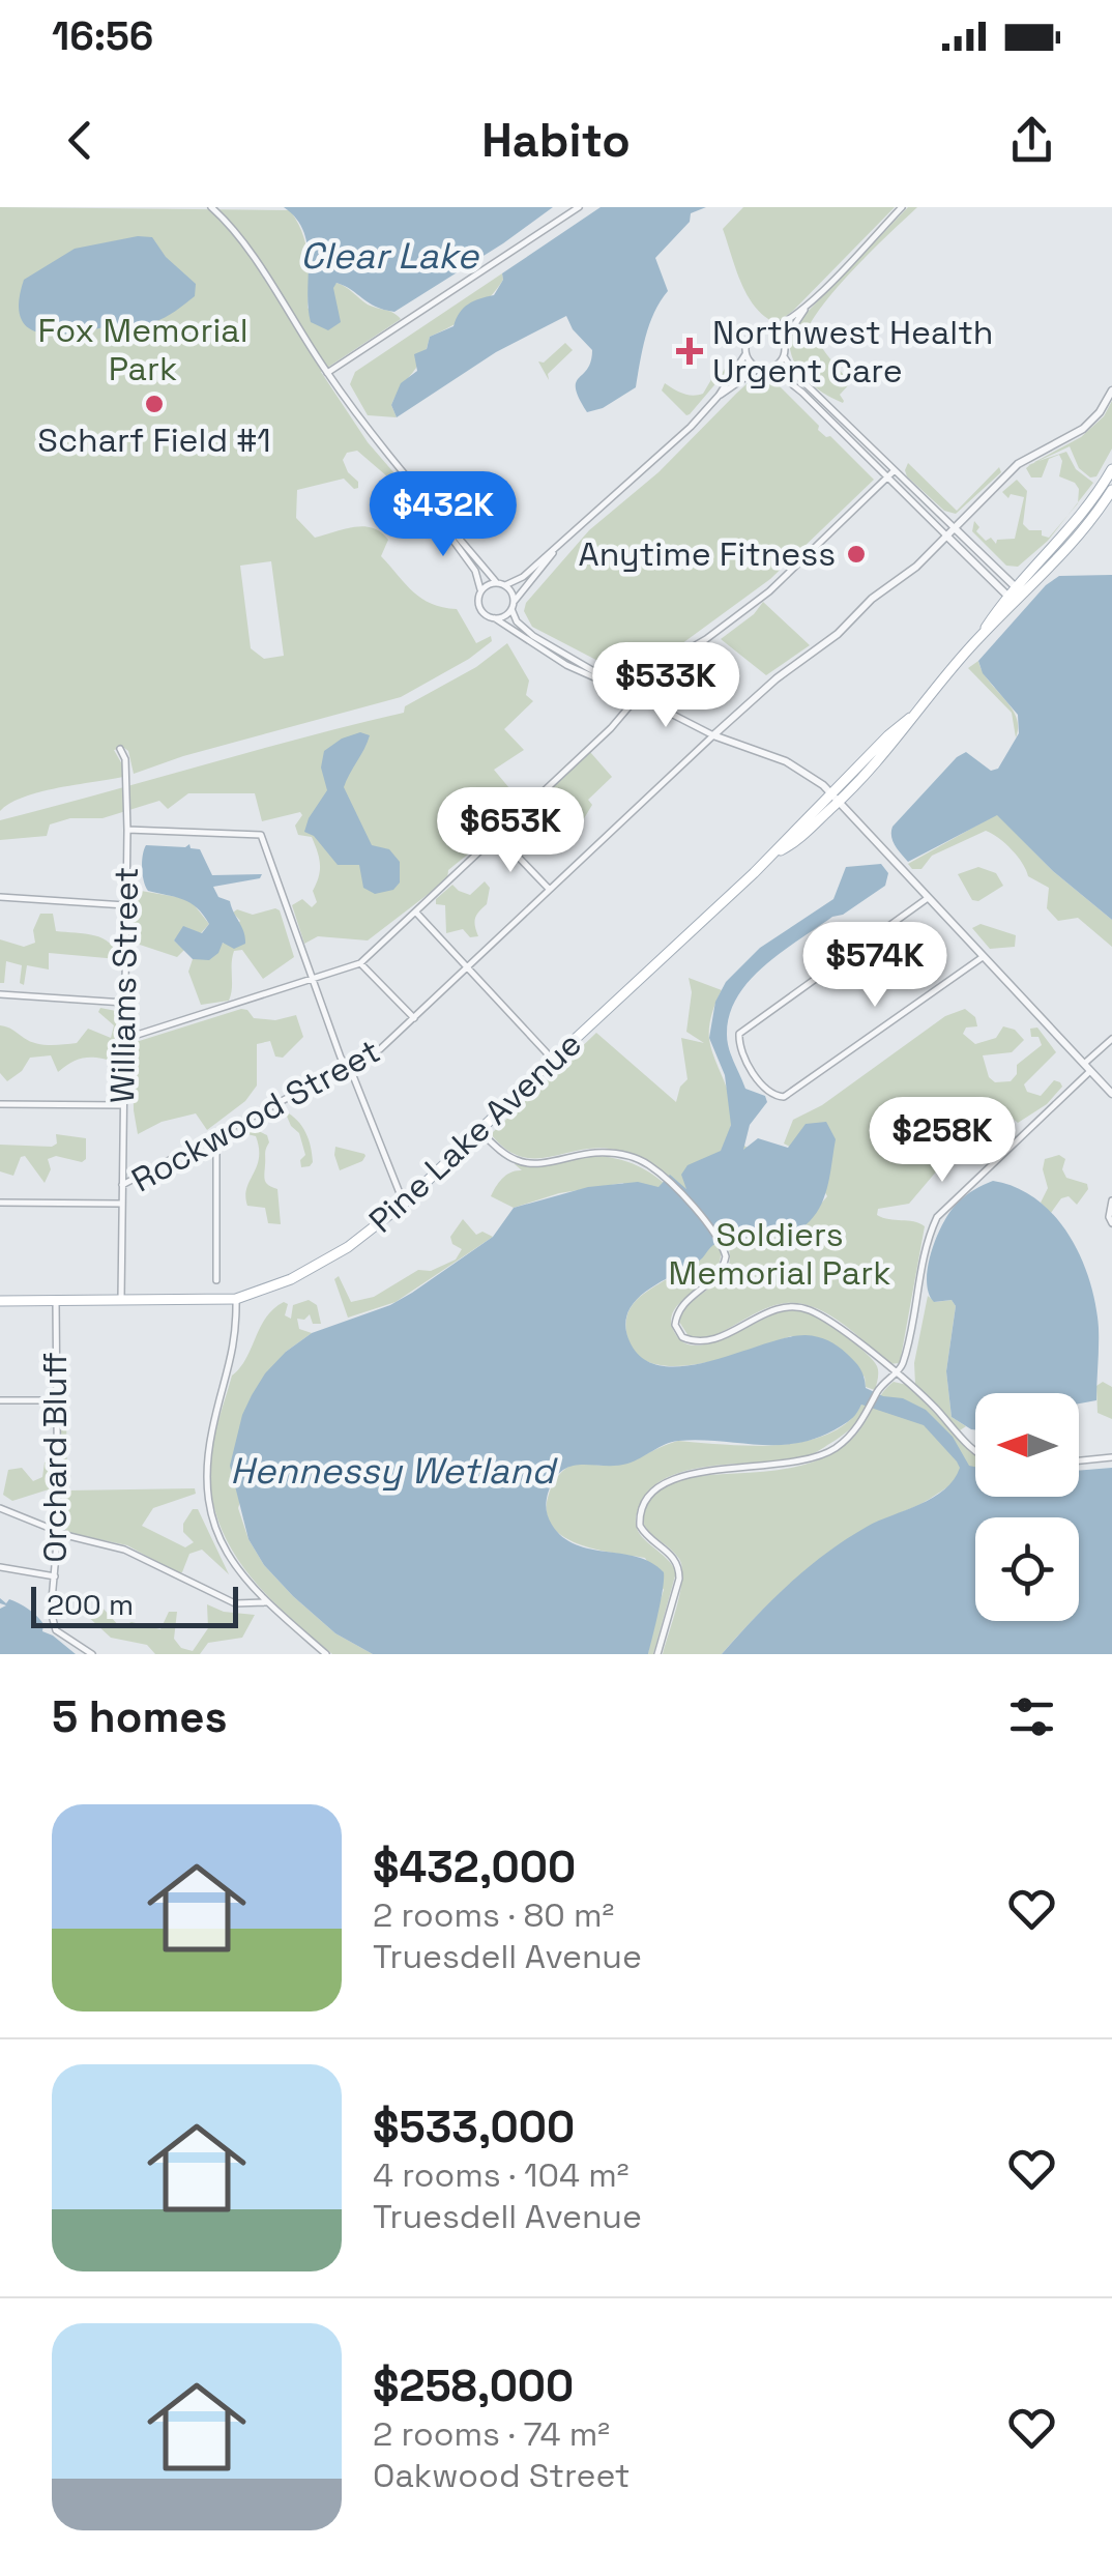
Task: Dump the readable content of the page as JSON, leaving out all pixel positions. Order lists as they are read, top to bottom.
{
  "streets": {
    "main road": ["Pine Lake Avenue"],
    "street": ["Williams Street", "Rockwood Street", "Orchard Bluff"]
  },
  "crossings": [
    ["Williams Street", "Rockwood Street"],
    ["Pine Lake Avenue", "Orchard Bluff"]
  ],
  "water": ["Clear Lake", "Hennessy Wetland"],
  "parks": ["Fox Memorial Park", "Soldiers Memorial Park"],
  "places": {
    "health": ["Northwest Health Urgent Care"],
    "other": ["Scharf Field #1", "Anytime Fitness"]
  },
  "scale_bar": "200 m",
  "north": "left",
  "page": {
    "status": "16:56",
    "header": "Habito",
    "price": [
      "$432K",
      "$533K",
      "$653K",
      "$574K",
      "$258K"
    ],
    "scale": "200 m",
    "heading": "5 homes",
    "list": [
      {
        "name": "$432,000",
        "note": "2 rooms · 80 m² · Truesdell Avenue"
      },
      {
        "name": "$533,000",
        "note": "4 rooms · 104 m² · Truesdell Avenue"
      },
      {
        "name": "$258,000",
        "note": "2 rooms · 74 m² · Oakwood Street"
      }
    ]
  }
}
